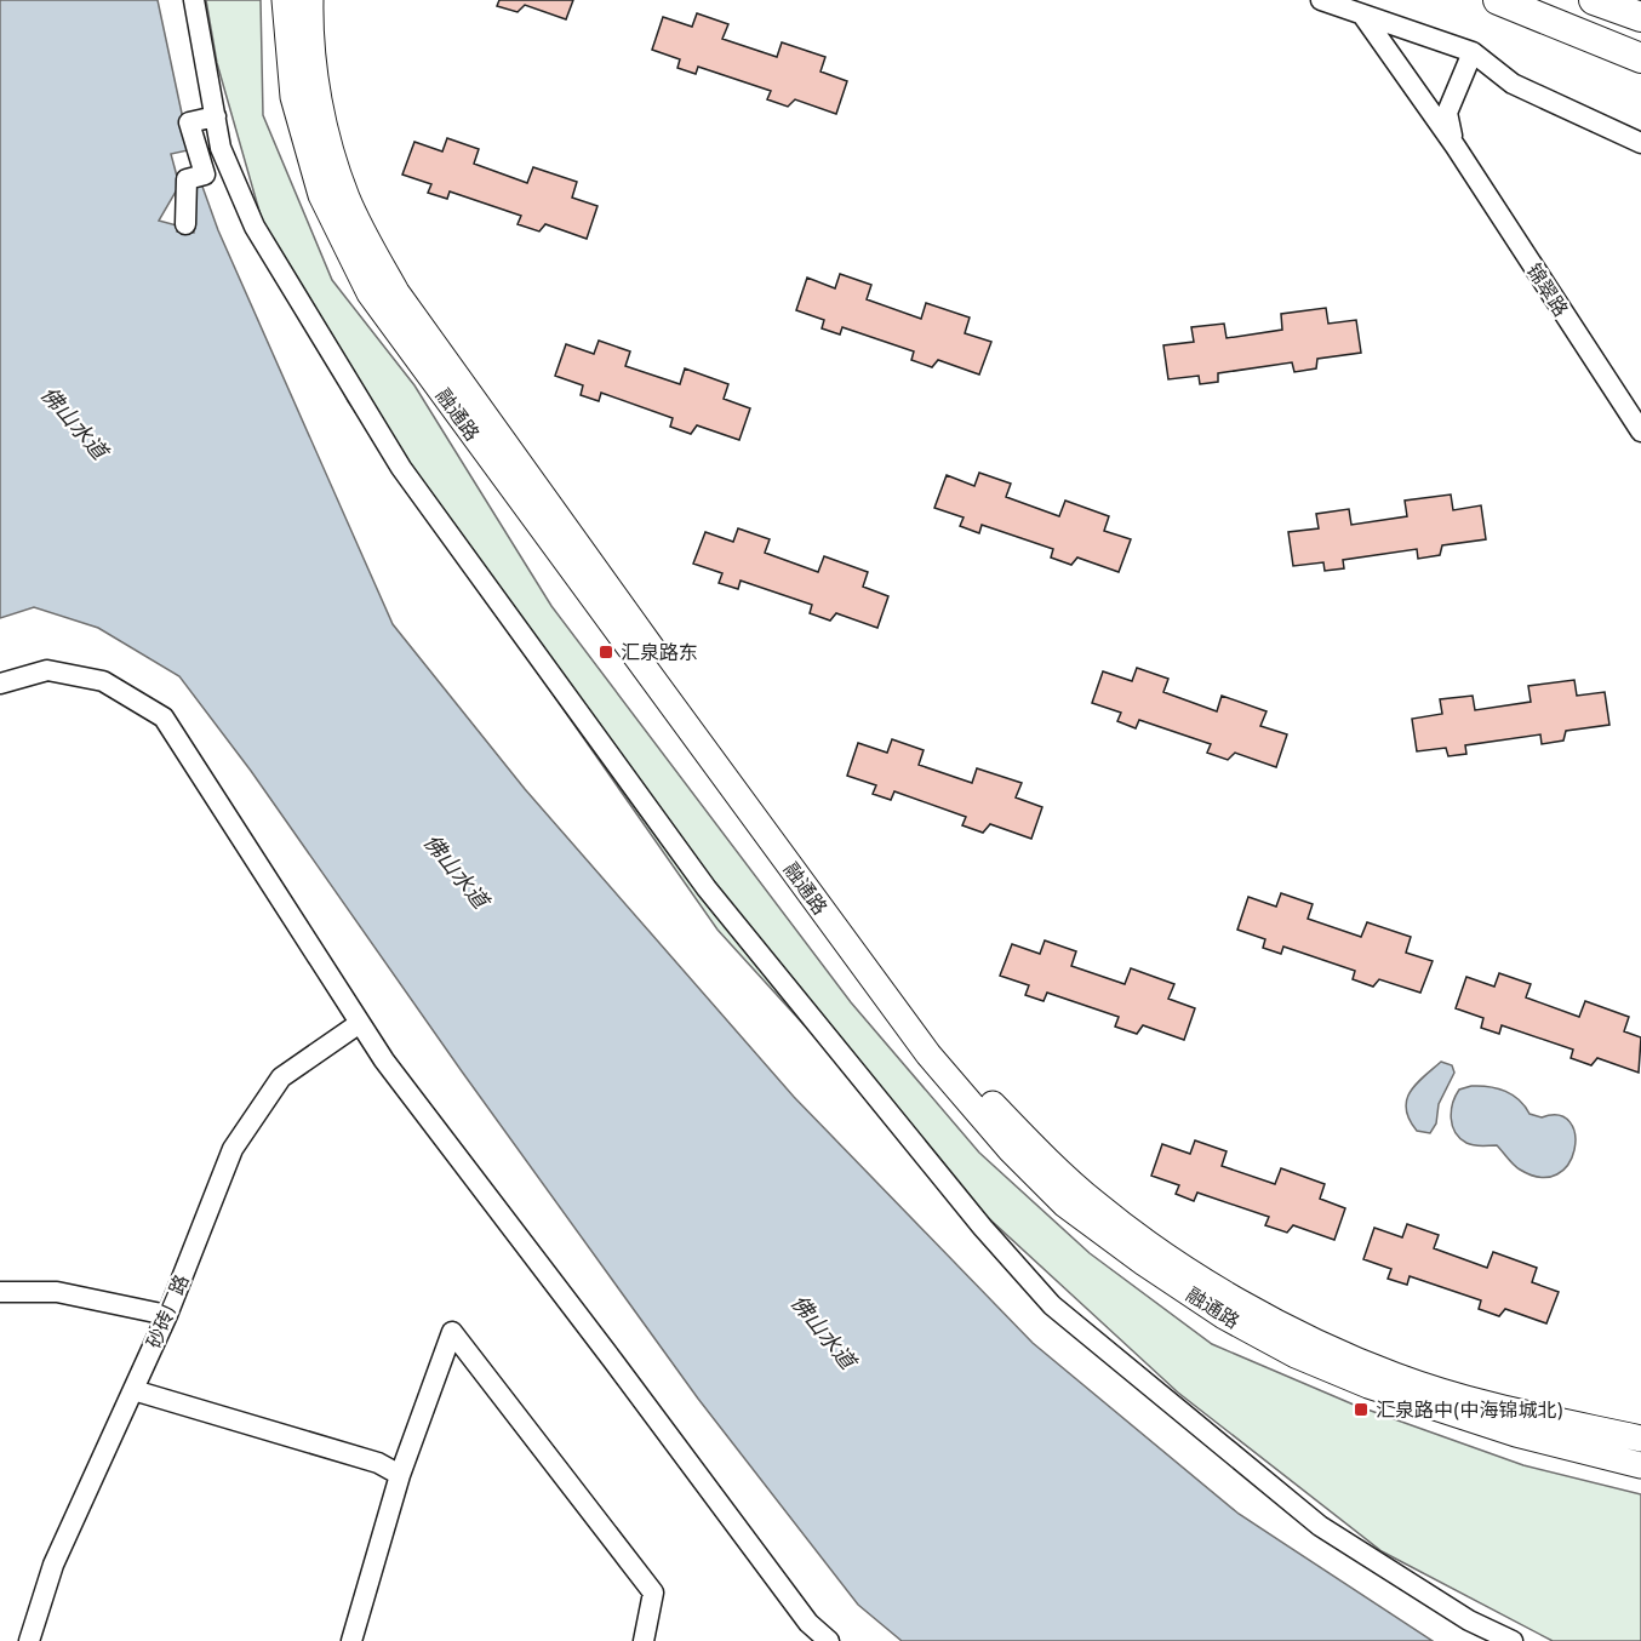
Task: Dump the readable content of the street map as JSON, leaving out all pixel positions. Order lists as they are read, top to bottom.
{
  "streets": {
    "main road": ["融通路"],
    "street": ["锦翠路", "砂砖厂路"]
  },
  "water": ["佛山水道"],
  "places": {
    "transit": ["汇泉路东", "汇泉路中(中海锦城北)"]
  }
}
